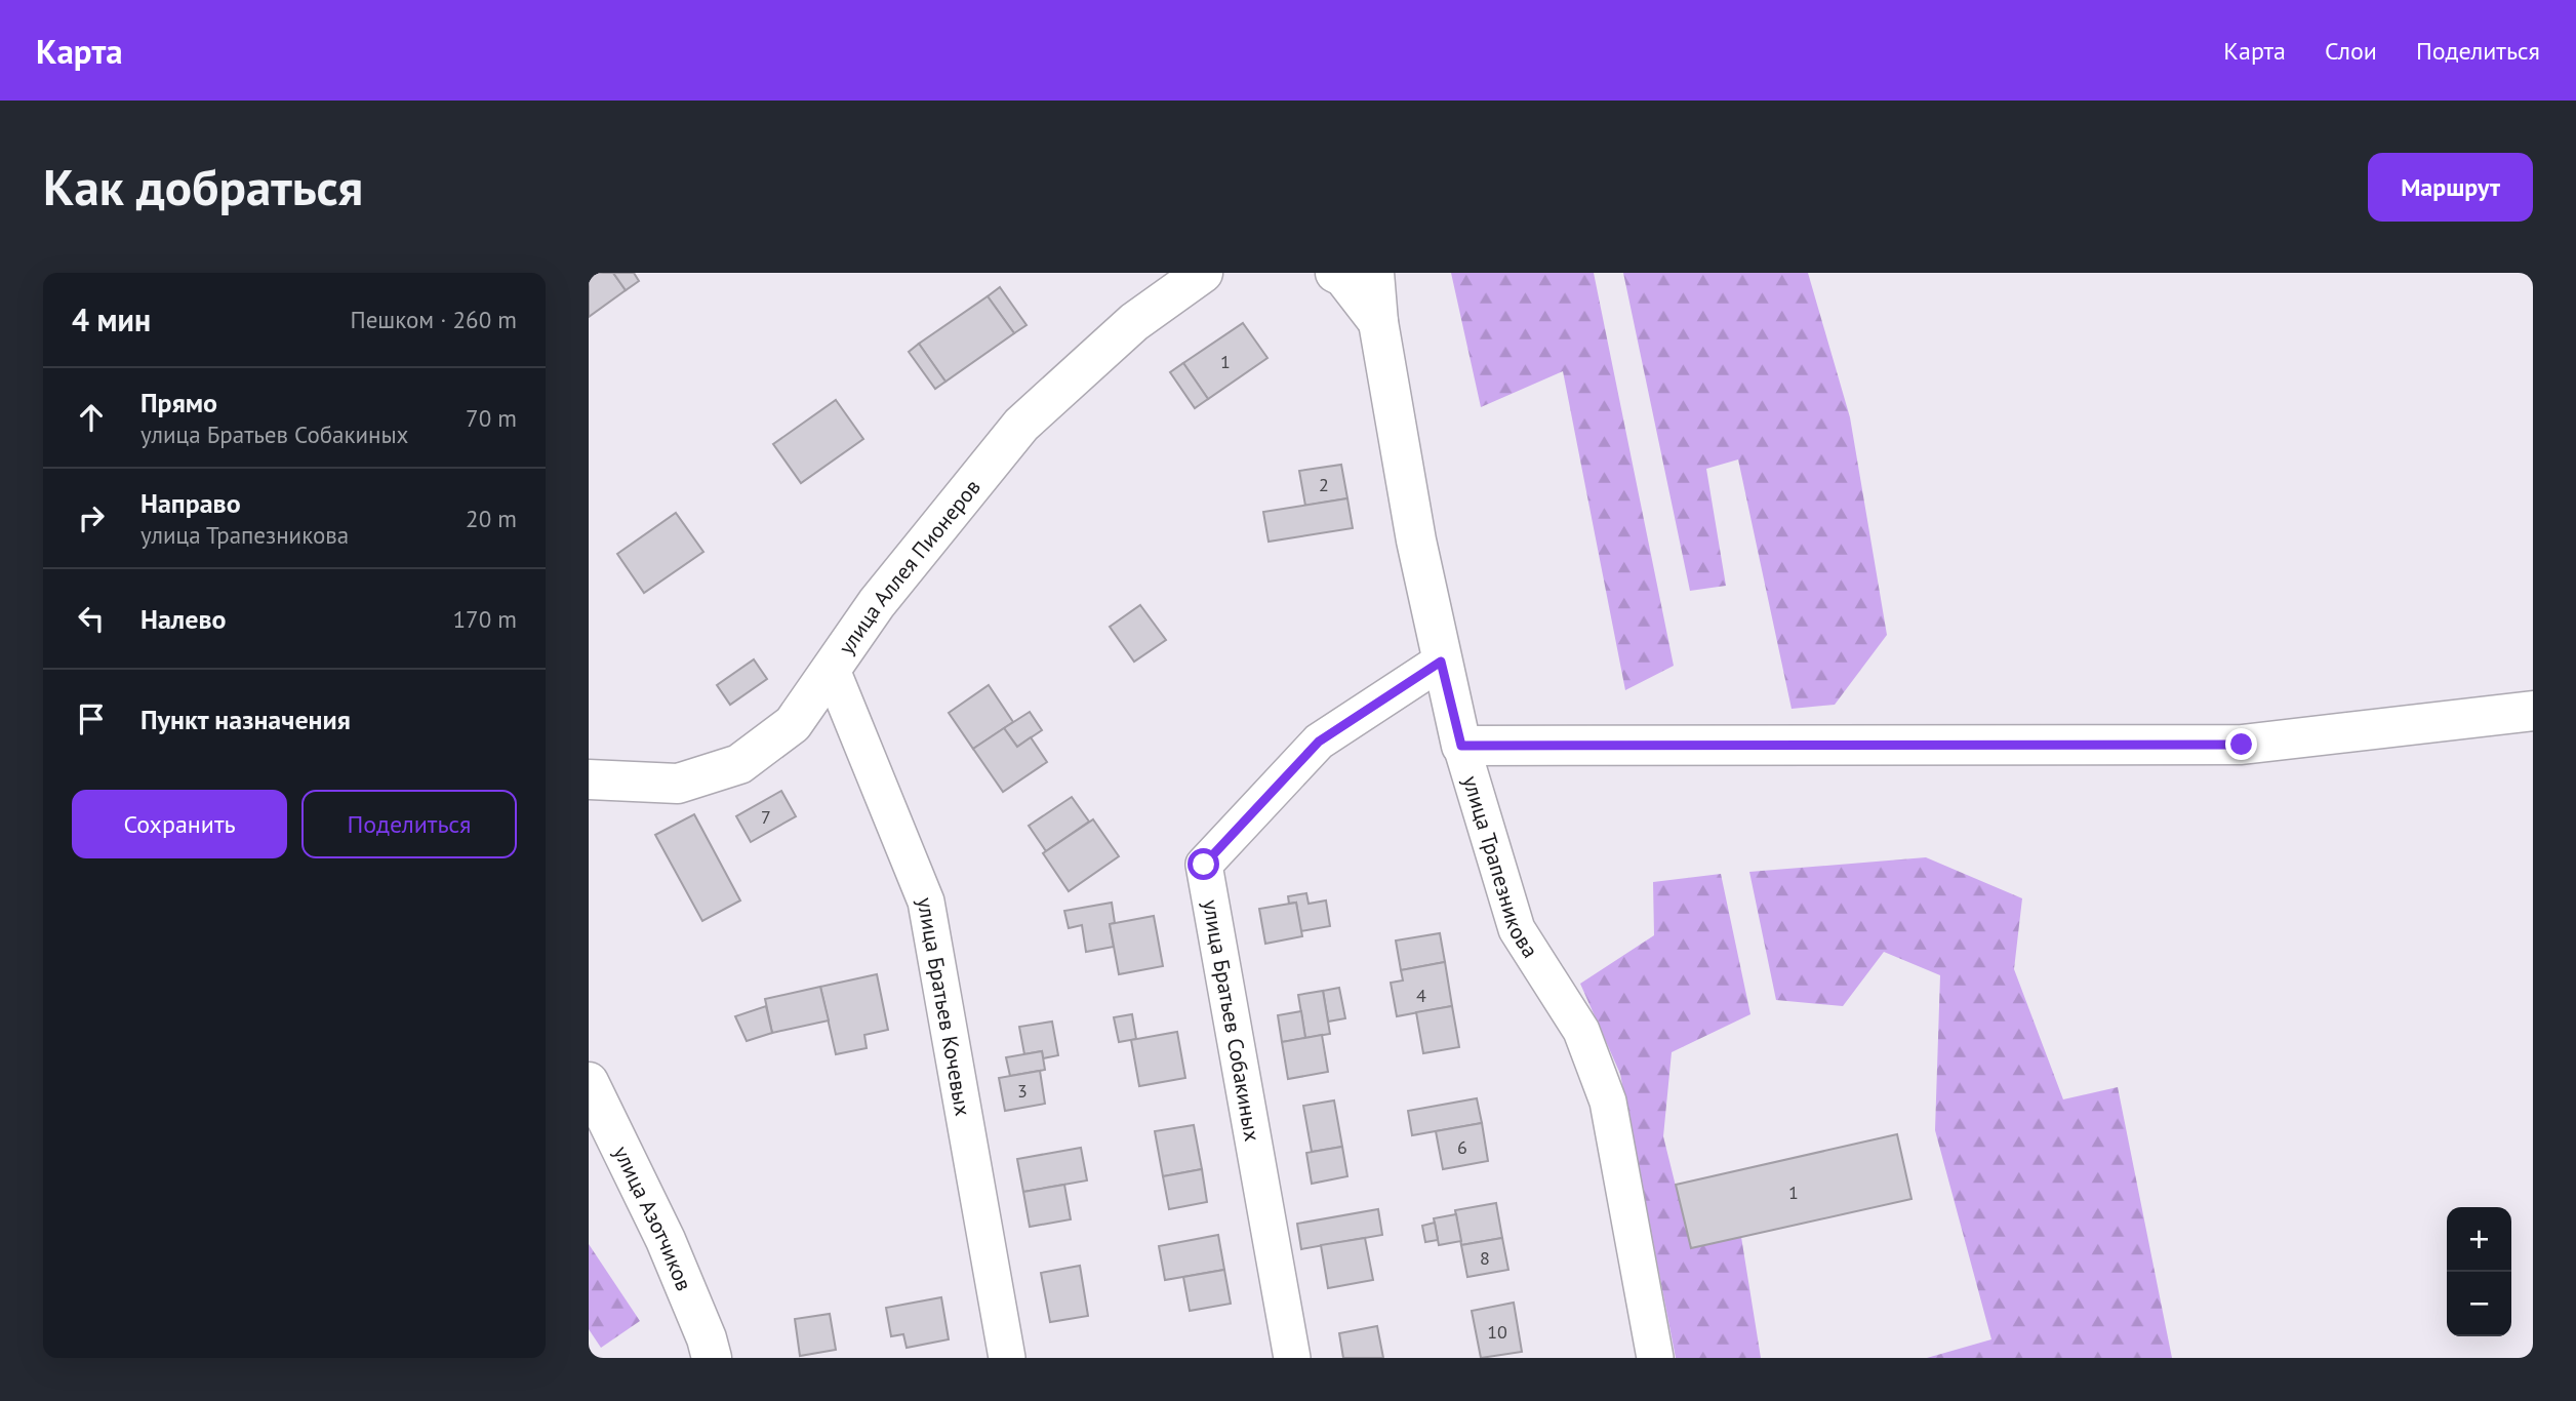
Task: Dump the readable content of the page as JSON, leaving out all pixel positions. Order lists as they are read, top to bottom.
{
  "streets": {
    "street": [
      "улица Аллея Пионеров",
      "улица Трапезникова",
      "улица Братьев Кочевых",
      "улица Братьев Собакиных",
      "улица Азотчиков"
    ]
  },
  "crossings": [
    ["улица Аллея Пионеров", "улица Братьев Кочевых"],
    ["улица Трапезникова", "улица Братьев Собакиных"]
  ],
  "house_numbers": [
    "1",
    "2",
    "7",
    "4",
    "3",
    "6",
    "1",
    "8",
    "10"
  ],
  "page": {
    "header": "Карта",
    "nav": ["Карта", "Слои", "Поделиться"],
    "buttons": [
      "Маршрут",
      ["Сохранить", "Поделиться"]
    ],
    "title": "Как добраться",
    "heading": ["4 мин", "Пешком · 260 m"],
    "list": [
      ["Прямо", "улица Братьев Собакиных", "70 m"],
      ["Направо", "улица Трапезникова", "20 m"],
      ["Налево", "170 m"],
      "Пункт назначения"
    ],
    "map_buttons": ["+", "−"]
  }
}
